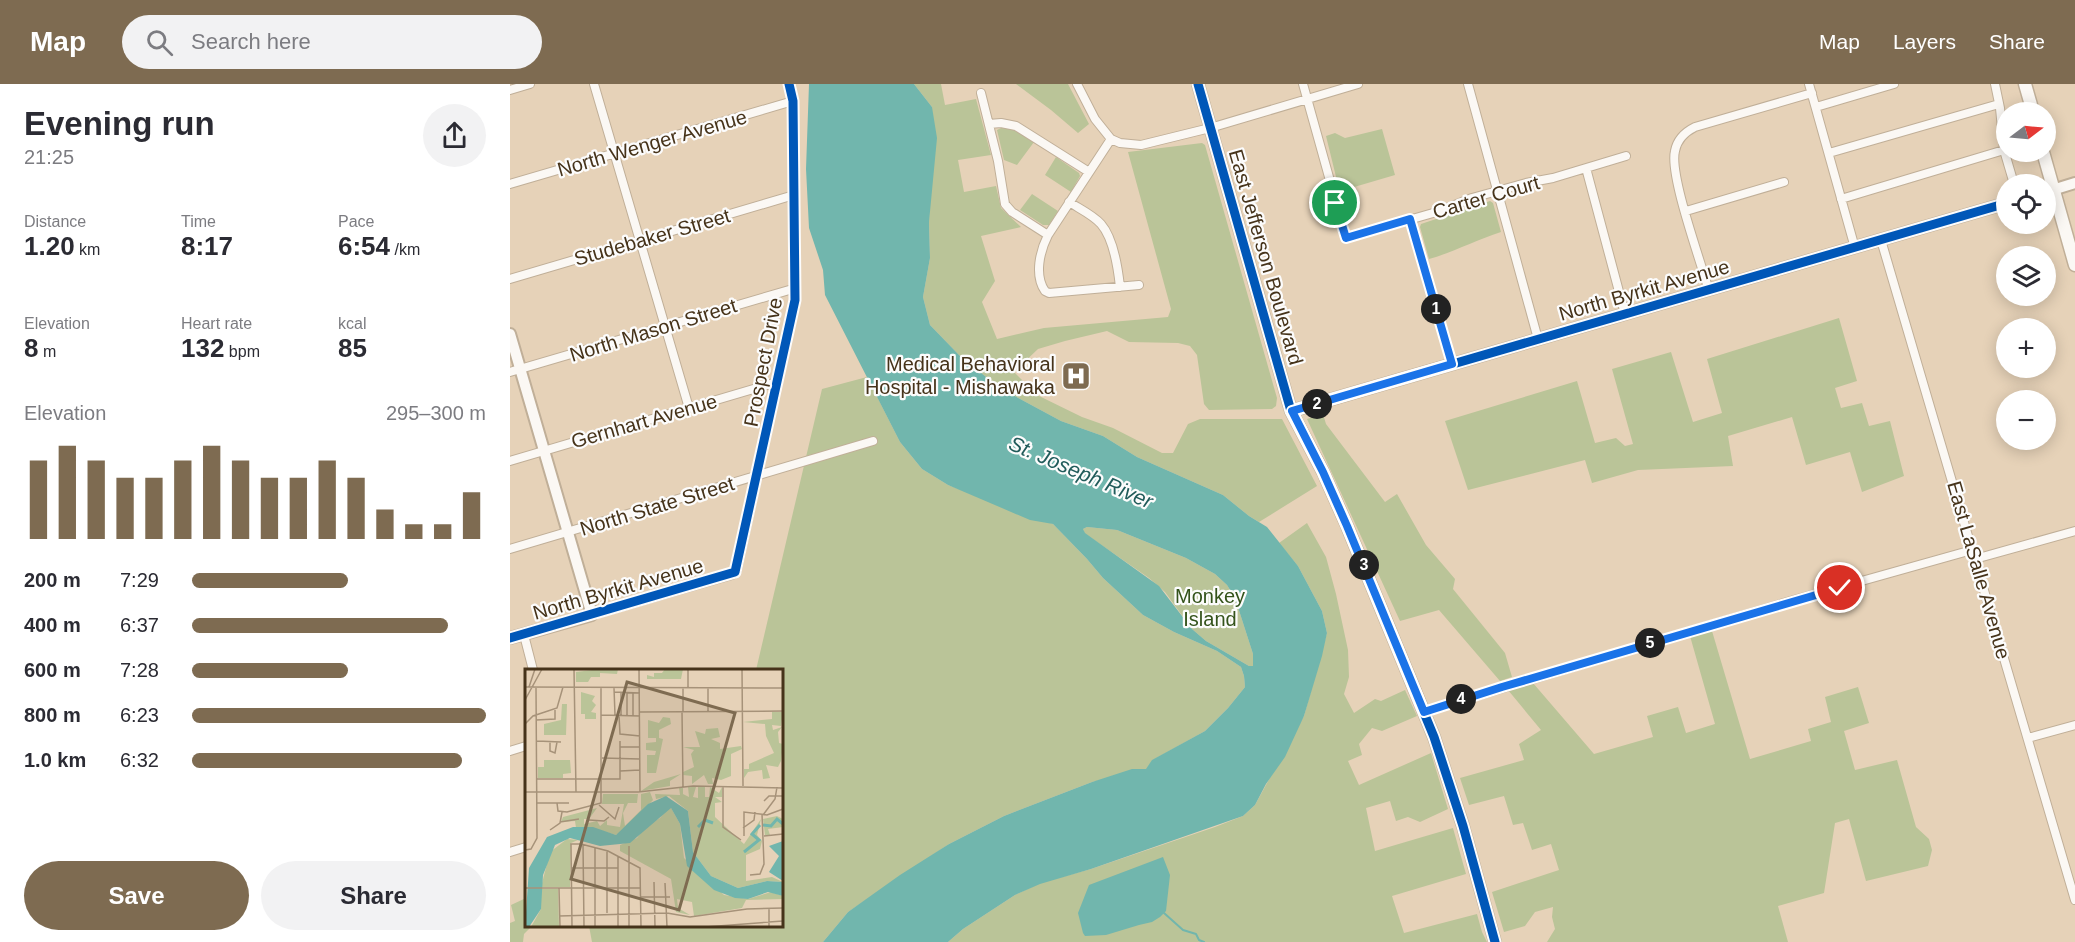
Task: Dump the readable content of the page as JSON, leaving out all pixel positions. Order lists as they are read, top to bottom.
{
  "streets": {
    "street": [
      "North Wenger Avenue",
      "Carter Court",
      "Studebaker Street",
      "East Jefferson Boulevard",
      "North Byrkit Avenue",
      "North Mason Street",
      "Prospect Drive",
      "Gernhart Avenue",
      "North State Street",
      "East LaSalle Avenue"
    ]
  },
  "crossings": [
    ["North Wenger Avenue", "Prospect Drive"],
    ["Studebaker Street", "Prospect Drive"],
    ["East Jefferson Boulevard", "North Byrkit Avenue"],
    ["North Byrkit Avenue", "Prospect Drive"],
    ["North Byrkit Avenue", "East LaSalle Avenue"],
    ["North Mason Street", "Prospect Drive"],
    ["Prospect Drive", "Gernhart Avenue"],
    ["Prospect Drive", "North State Street"]
  ],
  "water": ["St. Joseph River"],
  "parks": ["Monkey Island"],
  "places": {
    "hospital": ["Medical Behavioral Hospital - Mishawaka"]
  },
  "north": "right",
  "page": {
    "header": "Map",
    "search": "Search here",
    "nav": ["Map", "Layers", "Share"],
    "heading": ["Evening run", "21:25"],
    "map_buttons": ["+", "−"],
    "stats": [
      ["Distance", "1.20 km"],
      ["Time", "8:17"],
      ["Pace", "6:54 /km"],
      ["Elevation", "8 m"],
      ["Heart rate", "132 bpm"],
      ["kcal", "85"]
    ],
    "pins": [
      "1",
      "2",
      "3",
      "5",
      "4"
    ],
    "chart": ["Elevation", "295–300 m"],
    "list": [
      {
        "name": "200 m",
        "note": "7:29"
      },
      {
        "name": "400 m",
        "note": "6:37"
      },
      {
        "name": "600 m",
        "note": "7:28"
      },
      {
        "name": "800 m",
        "note": "6:23"
      },
      {
        "name": "1.0 km",
        "note": "6:32"
      }
    ],
    "buttons": ["Save", "Share"]
  }
}
